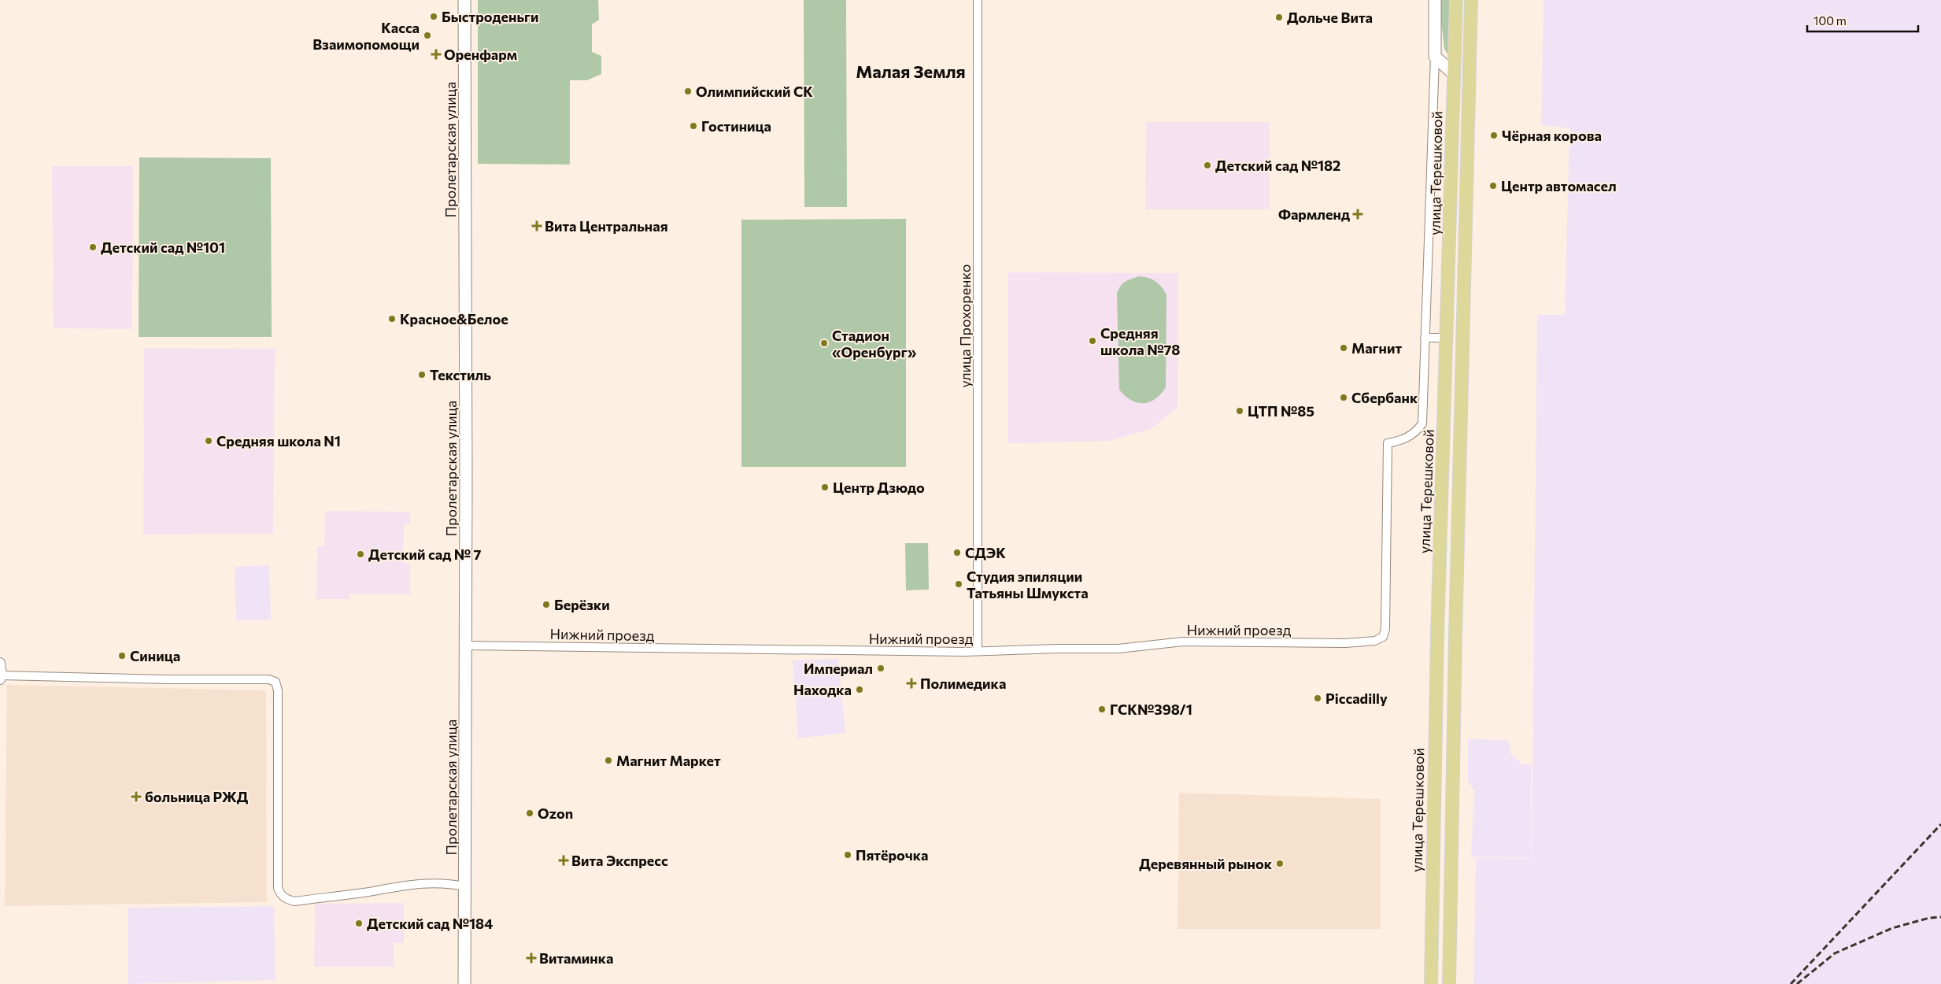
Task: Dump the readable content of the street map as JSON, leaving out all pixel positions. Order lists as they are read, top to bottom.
{
  "streets": {
    "main road": ["Пролетарская улица", "улица Терешковой"],
    "street": ["улица Прохоренко", "Нижний проезд"]
  },
  "crossings": [
    ["Пролетарская улица", "Нижний проезд"],
    ["улица Прохоренко", "Нижний проезд"]
  ],
  "districts": ["Малая Земля"],
  "places": {
    "other": [
      "Быстроденьги",
      "Дольче Вита",
      "Касса Взаимопомощи",
      "Олимпийский СК",
      "Гостиница",
      "Чёрная корова",
      "Детский сад №182",
      "Центр автомасел",
      "Детский сад №101",
      "Красное&Белое",
      "Средняя школа №78",
      "Стадион «Оренбург»",
      "Магнит",
      "Текстиль",
      "Сбербанк",
      "ЦТП №85",
      "Средняя школа N1",
      "Центр Дзюдо",
      "СДЭК",
      "Детский сад № 7",
      "Студия эпиляции Татьяны Шмукста",
      "Берёзки",
      "Синица",
      "Империал",
      "Находка",
      "Piccadilly",
      "ГСК№398/1",
      "Магнит Маркет",
      "Ozon",
      "Пятёрочка",
      "Деревянный рынок",
      "Детский сад №184"
    ],
    "health": [
      "Оренфарм",
      "Фармленд",
      "Вита Центральная",
      "Полимедика",
      "больница РЖД",
      "Вита Экспресс",
      "Витаминка"
    ]
  },
  "scale_bar": "100 m"
}
